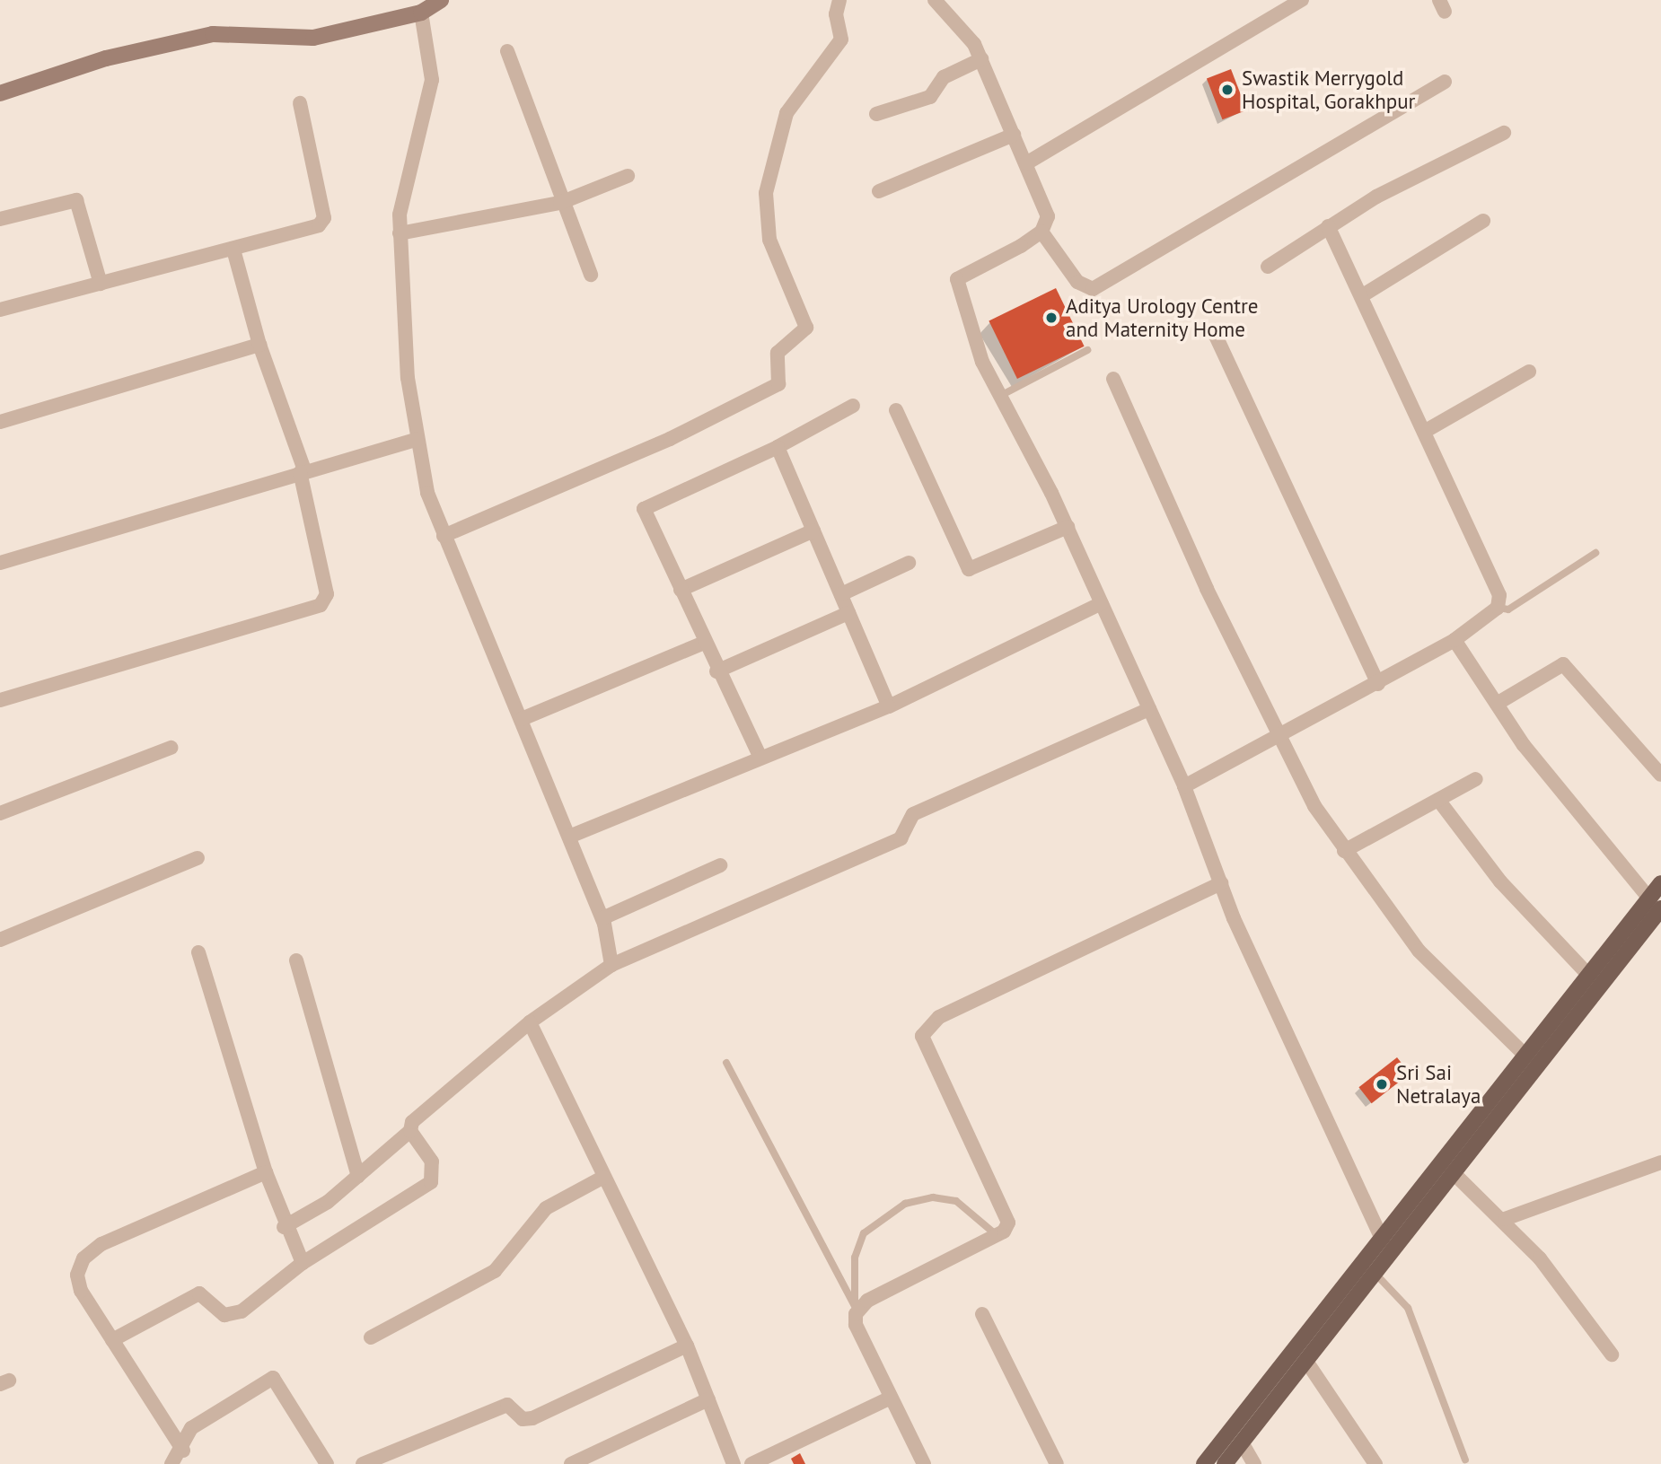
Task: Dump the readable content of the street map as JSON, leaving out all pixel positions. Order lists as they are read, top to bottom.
{
  "places": ["Swastik Merrygold Hospital, Gorakhpur", "Aditya Urology Centre and Maternity Home", "Sri Sai Netralaya"]
}
